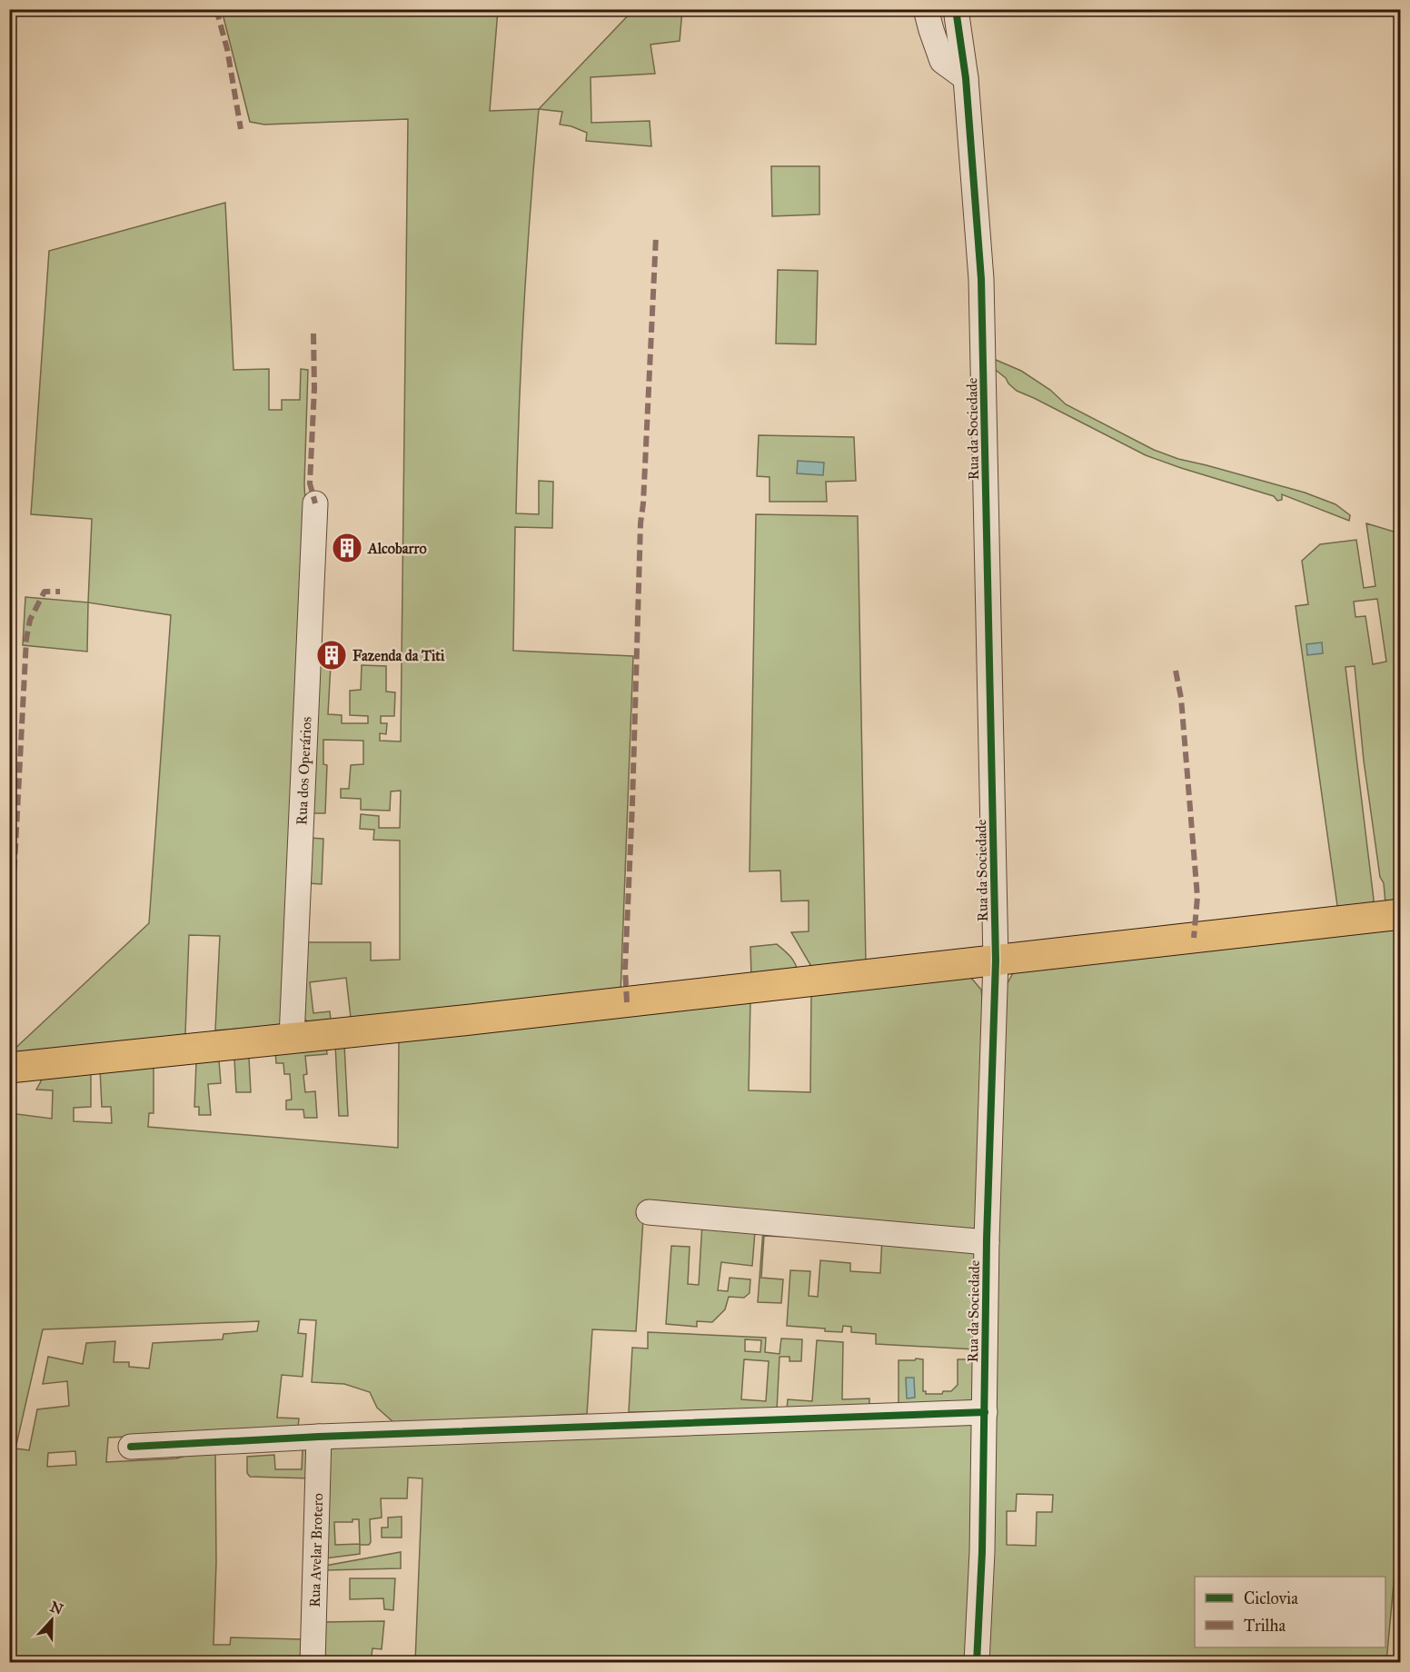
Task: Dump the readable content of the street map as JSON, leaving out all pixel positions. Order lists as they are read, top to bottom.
{
  "streets": {
    "street": ["Rua da Sociedade", "Rua dos Operários", "Rua Avelar Brotero"]
  },
  "places": {
    "building": ["Alcobarro", "Fazenda da Titi"]
  },
  "legend": ["Ciclovia", "Trilha"],
  "north": "top"
}
